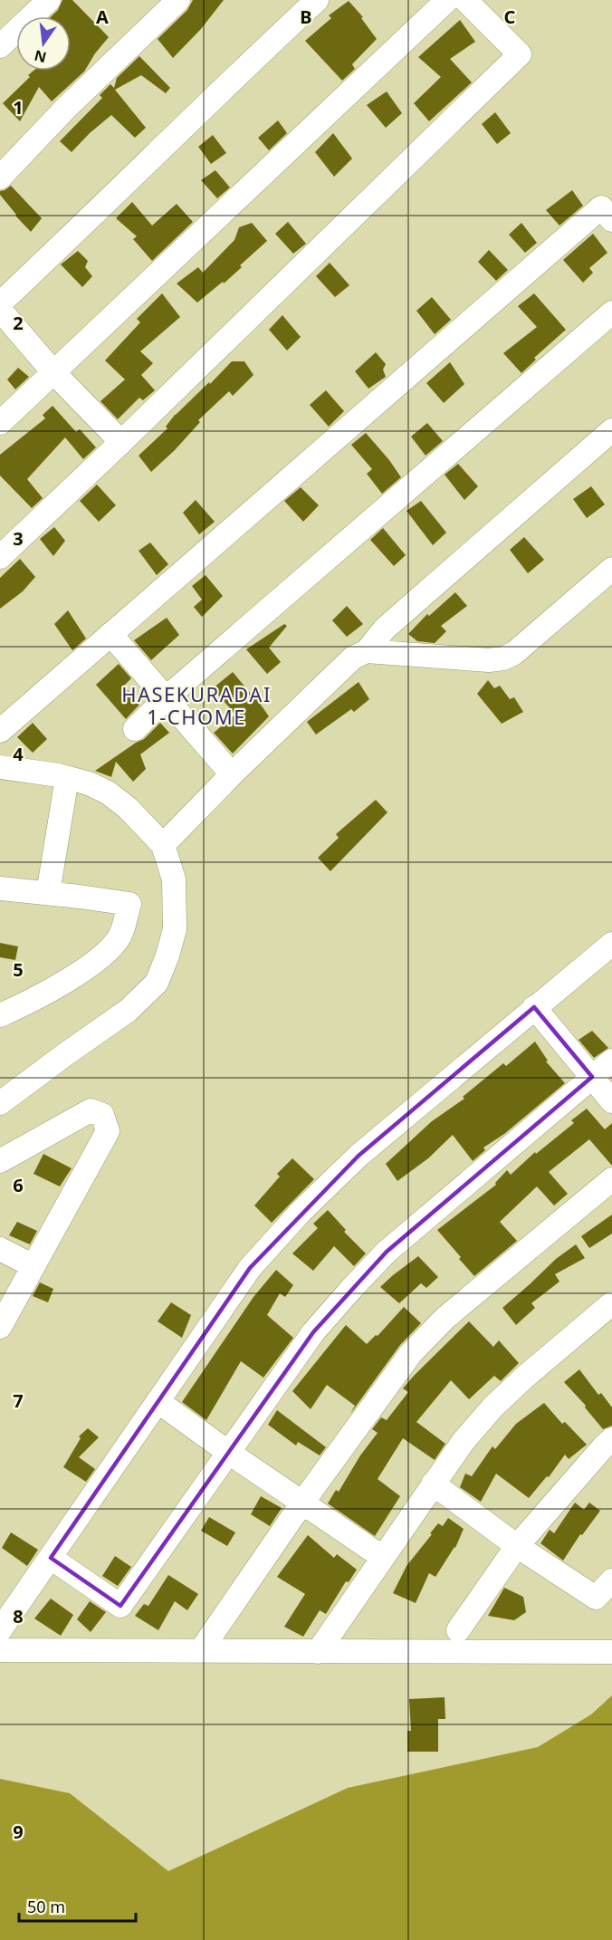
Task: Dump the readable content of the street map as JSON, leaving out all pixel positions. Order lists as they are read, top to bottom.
{
  "districts": ["HASEKURADAI 1-CHOME"],
  "scale_bar": "50 m",
  "north": "bottom",
  "grid": {
    "columns": ["A", "B", "C"],
    "rows": [
      "1",
      "2",
      "3",
      "4",
      "5",
      "6",
      "7",
      "8",
      "9"
    ]
  }
}
